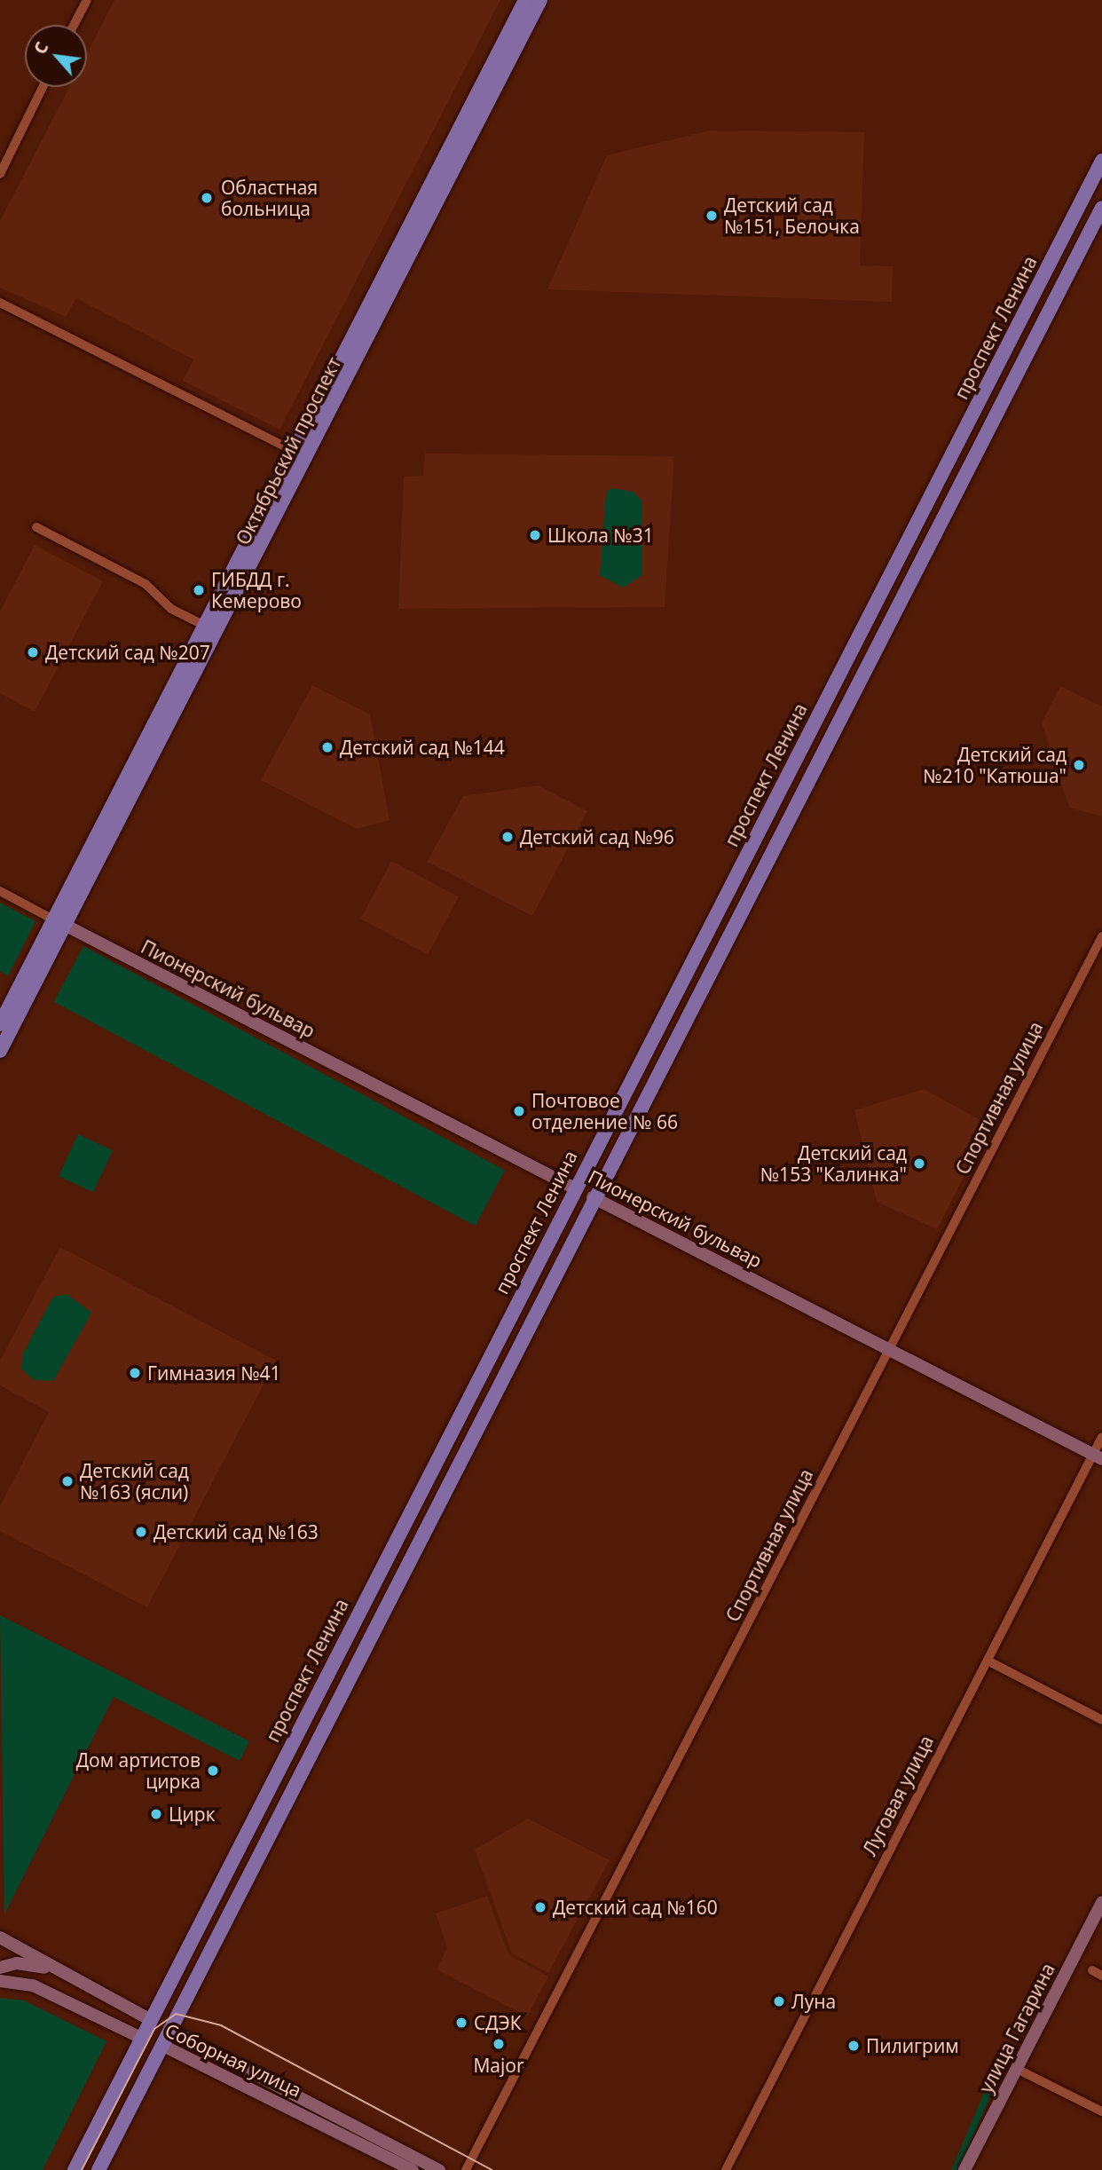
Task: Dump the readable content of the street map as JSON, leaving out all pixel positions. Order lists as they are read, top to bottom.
{
  "streets": {
    "main road": [
      "проспект Ленина",
      "Октябрьский проспект",
      "Пионерский бульвар",
      "Соборная улица"
    ],
    "street": ["Спортивная улица", "Луговая улица", "улица Гагарина"]
  },
  "crossings": [
    ["проспект Ленина", "Пионерский бульвар"],
    ["проспект Ленина", "Соборная улица"],
    ["Октябрьский проспект", "Пионерский бульвар"],
    ["Пионерский бульвар", "Спортивная улица"],
    ["Пионерский бульвар", "Луговая улица"]
  ],
  "places": [
    "Областная больница",
    "Детский сад №151, Белочка",
    "Школа №31",
    "ГИБДД г. Кемерово",
    "Детский сад №207",
    "Детский сад №144",
    "Детский сад №210 \"Катюша\"",
    "Детский сад №96",
    "Почтовое отделение № 66",
    "Детский сад №153 \"Калинка\"",
    "Гимназия №41",
    "Детский сад №163 (ясли)",
    "Детский сад №163",
    "Дом артистов цирка",
    "Цирк",
    "Детский сад №160",
    "Луна",
    "СДЭК",
    "Major",
    "Пилигрим"
  ],
  "north": "top left"
}
